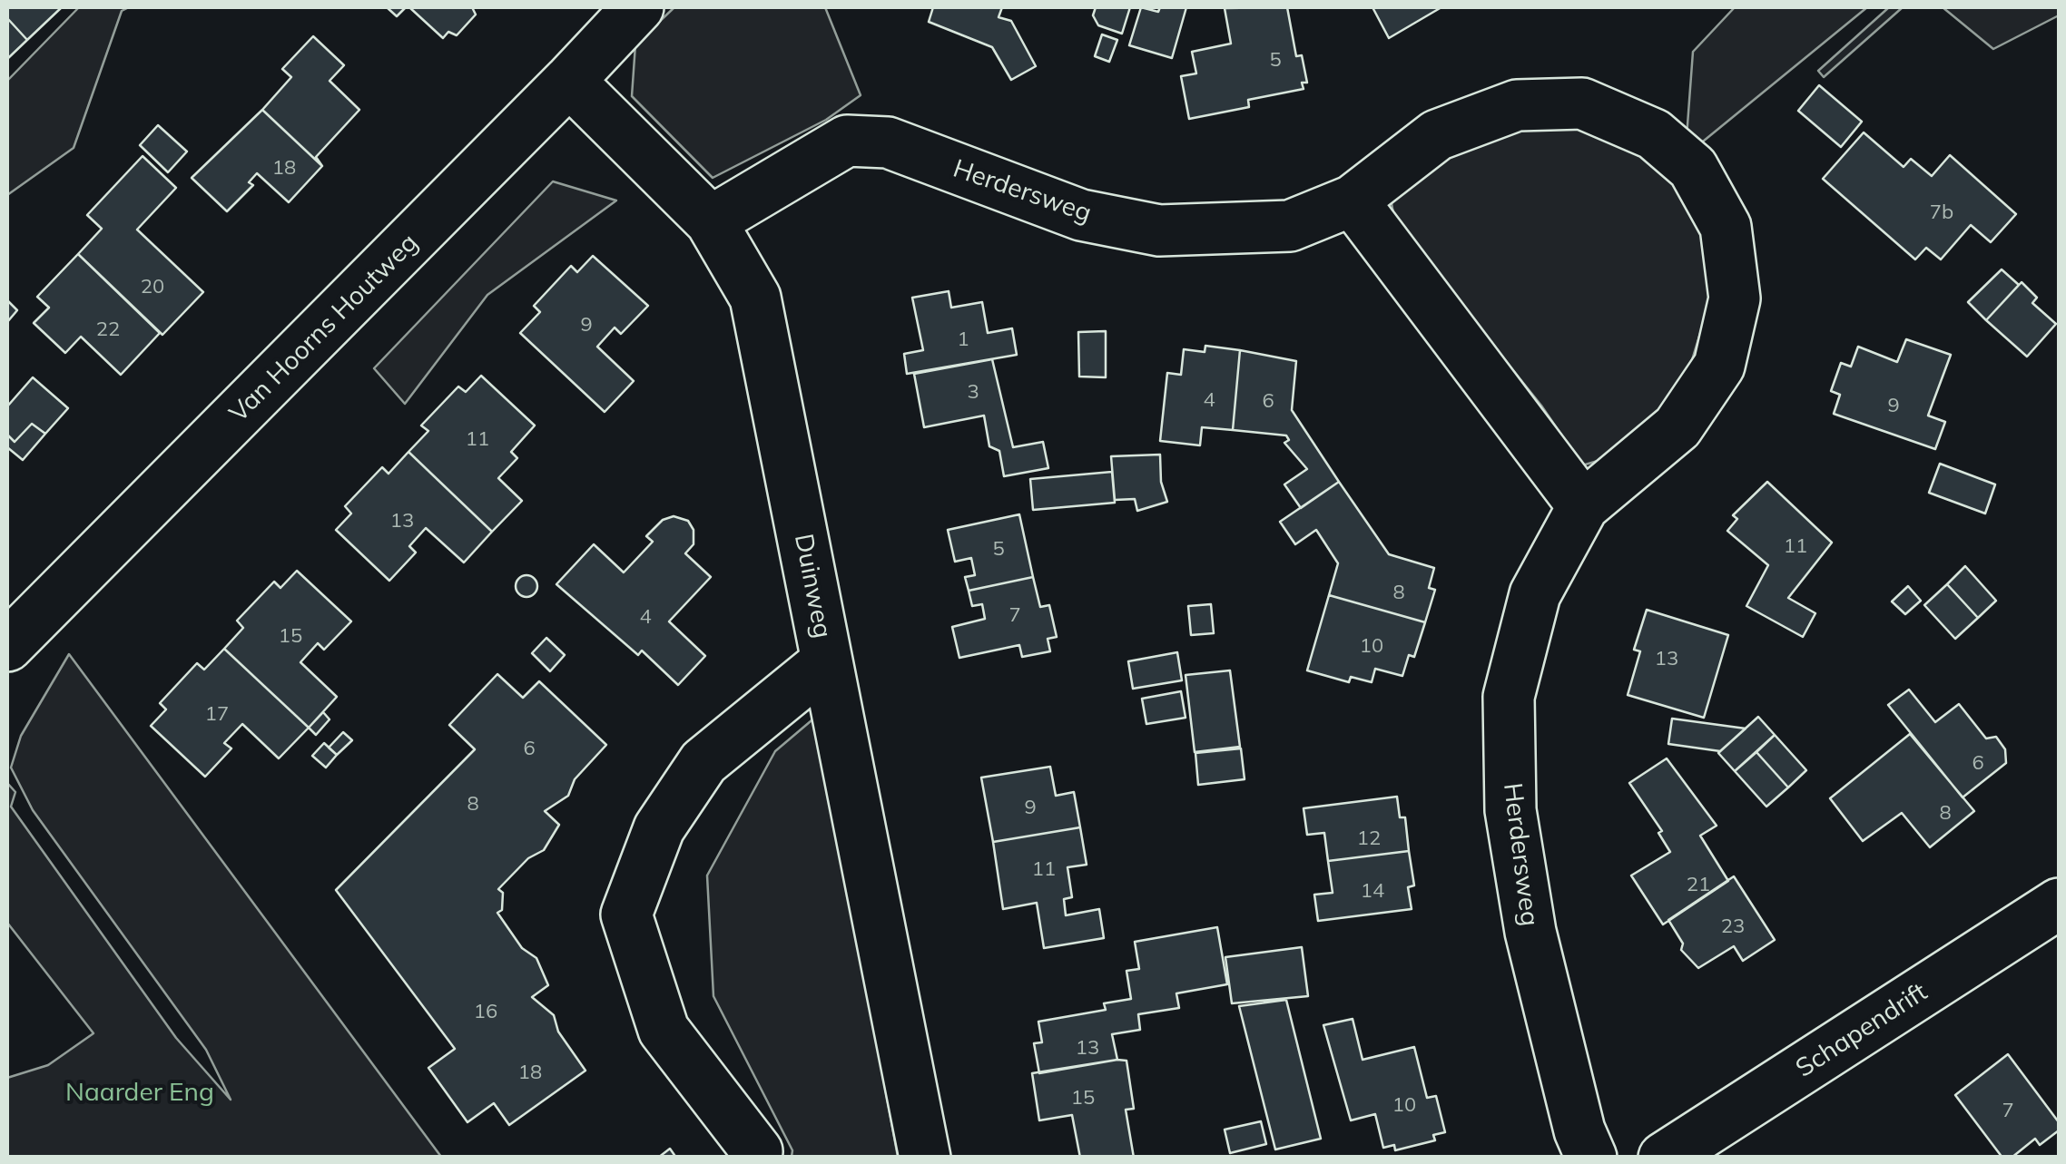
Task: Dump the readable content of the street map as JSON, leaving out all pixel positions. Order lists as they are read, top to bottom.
{
  "streets": {
    "street": [
      "Herdersweg",
      "Van Hoorns Houtweg",
      "Duinweg",
      "Schapendrift"
    ]
  },
  "crossings": [
    ["Herdersweg", "Duinweg"],
    ["Van Hoorns Houtweg", "Duinweg"]
  ],
  "parks": ["Naarder Eng"],
  "house_numbers": [
    "5",
    "18",
    "7b",
    "20",
    "9",
    "22",
    "1",
    "3",
    "4",
    "6",
    "9",
    "11",
    "13",
    "11",
    "5",
    "8",
    "7",
    "4",
    "15",
    "10",
    "13",
    "17",
    "6",
    "6",
    "8",
    "9",
    "8",
    "12",
    "11",
    "21",
    "14",
    "23",
    "16",
    "13",
    "18",
    "15",
    "10",
    "7"
  ]
}
